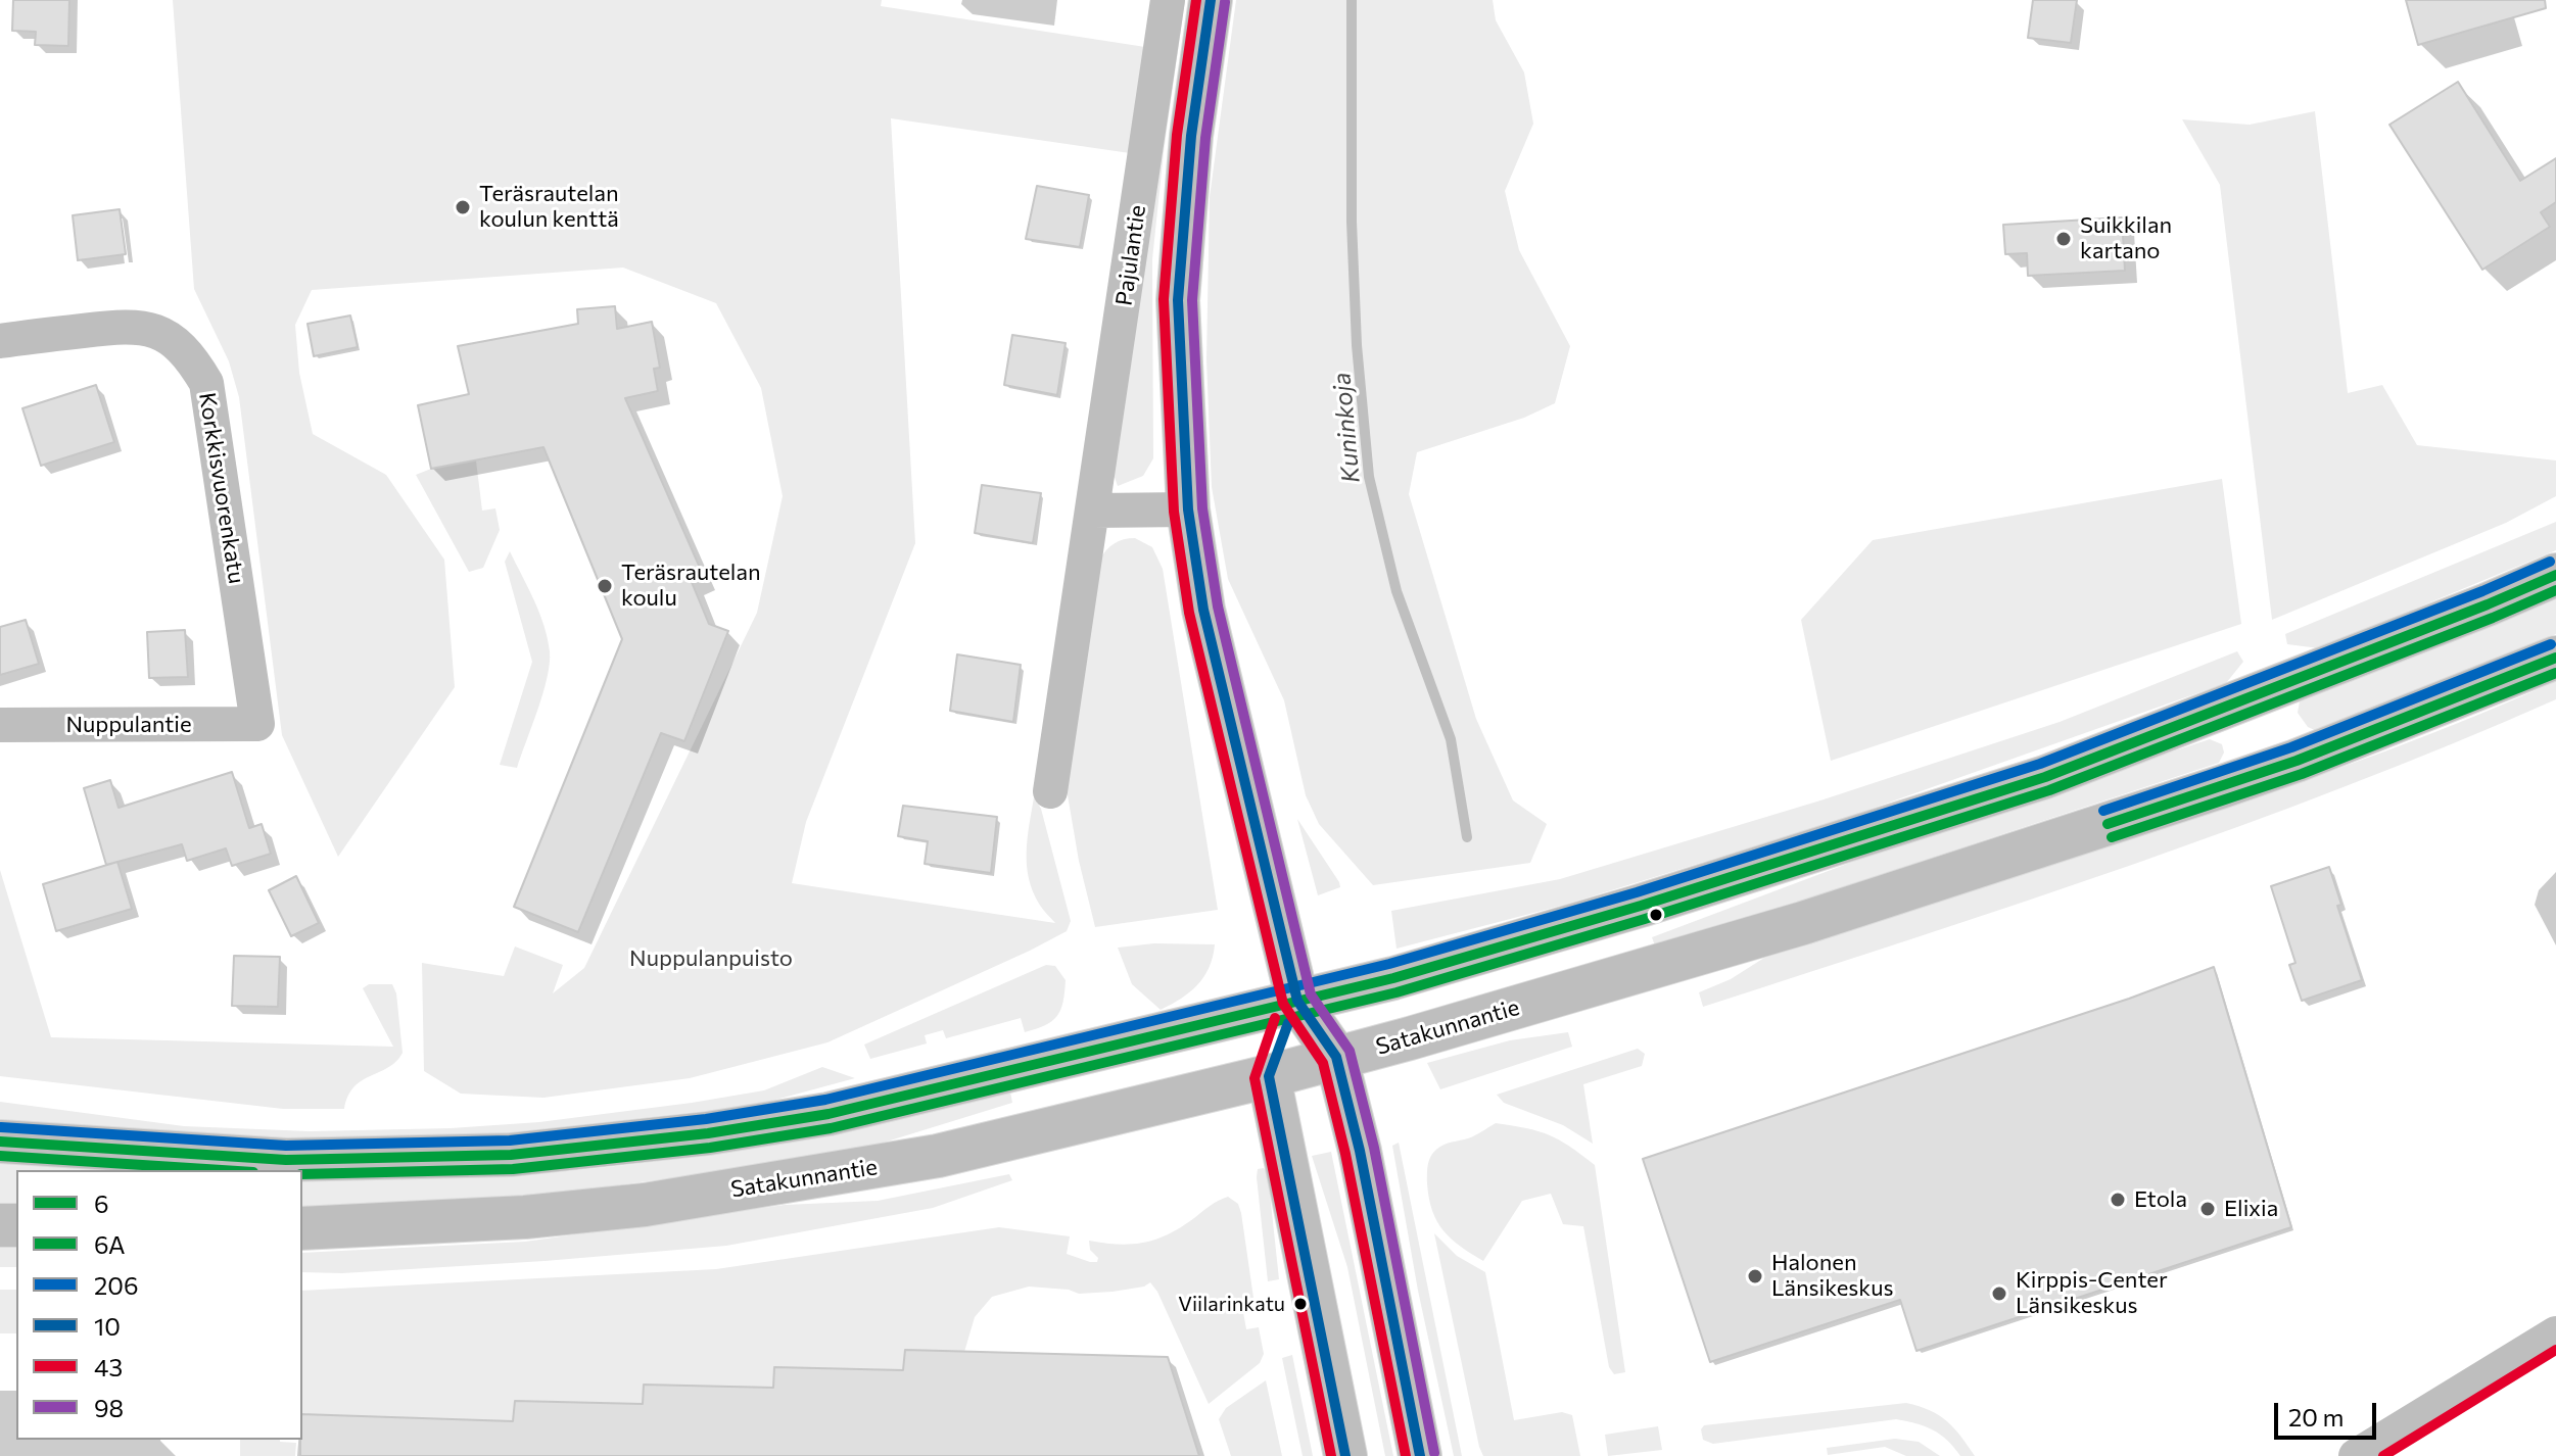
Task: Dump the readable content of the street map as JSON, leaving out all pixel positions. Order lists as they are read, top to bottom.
{
  "streets": {
    "main road": ["Satakunnantie"],
    "street": ["Pajulantie", "Korkkisvuorenkatu", "Nuppulantie"]
  },
  "crossings": [
    ["Korkkisvuorenkatu", "Nuppulantie"]
  ],
  "water": ["Kuninkoja"],
  "parks": ["Nuppulanpuisto"],
  "places": [
    "Teräsrautelan koulun kenttä",
    "Suikkilan kartano",
    "Teräsrautelan koulu",
    "Etola",
    "Elixia",
    "Halonen Länsikeskus",
    "Kirppis-Center Länsikeskus",
    "Viilarinkatu"
  ],
  "lines": [
    "transit line 10",
    "transit line 43",
    "transit line 98",
    "transit line 206",
    "transit line 6",
    "transit line 6A"
  ],
  "legend": [
    "6",
    "6A",
    "206",
    "10",
    "43",
    "98"
  ],
  "scale_bar": "20 m"
}
